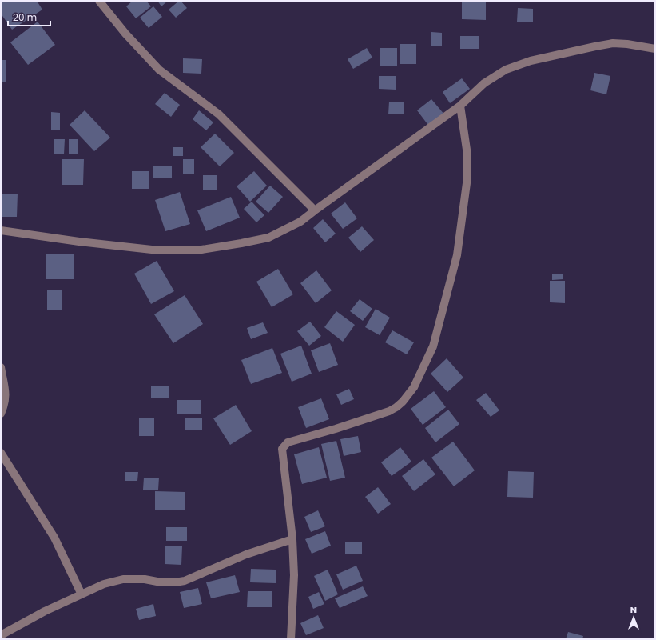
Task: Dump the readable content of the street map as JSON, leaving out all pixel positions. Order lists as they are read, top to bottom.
{
  "scale_bar": "20 m",
  "north": "top"
}
